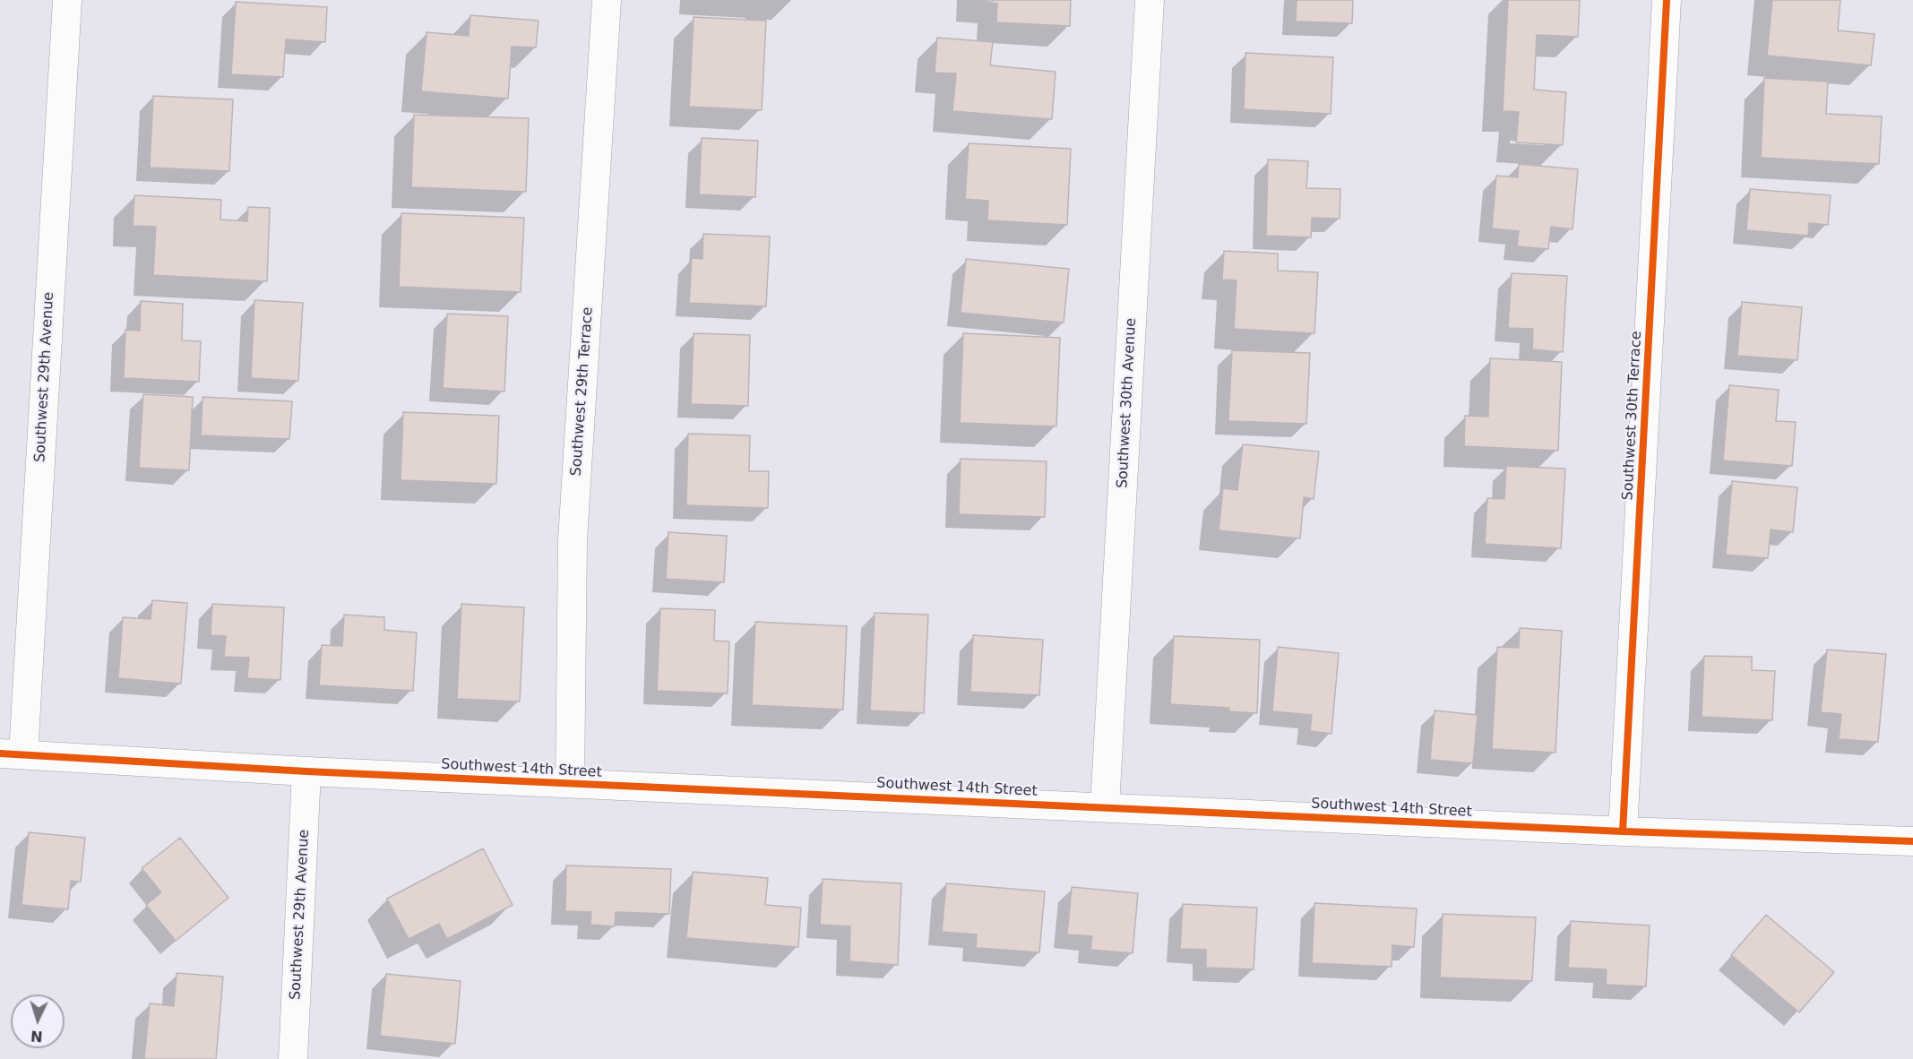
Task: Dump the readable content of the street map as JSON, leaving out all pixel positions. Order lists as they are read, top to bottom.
{
  "streets": {
    "street": [
      "Southwest 29th Avenue",
      "Southwest 29th Terrace",
      "Southwest 30th Avenue",
      "Southwest 30th Terrace",
      "Southwest 14th Street"
    ]
  },
  "crossings": [
    ["Southwest 29th Avenue", "Southwest 14th Street"],
    ["Southwest 29th Terrace", "Southwest 14th Street"],
    ["Southwest 30th Avenue", "Southwest 14th Street"],
    ["Southwest 30th Terrace", "Southwest 14th Street"]
  ],
  "north": "bottom"
}
